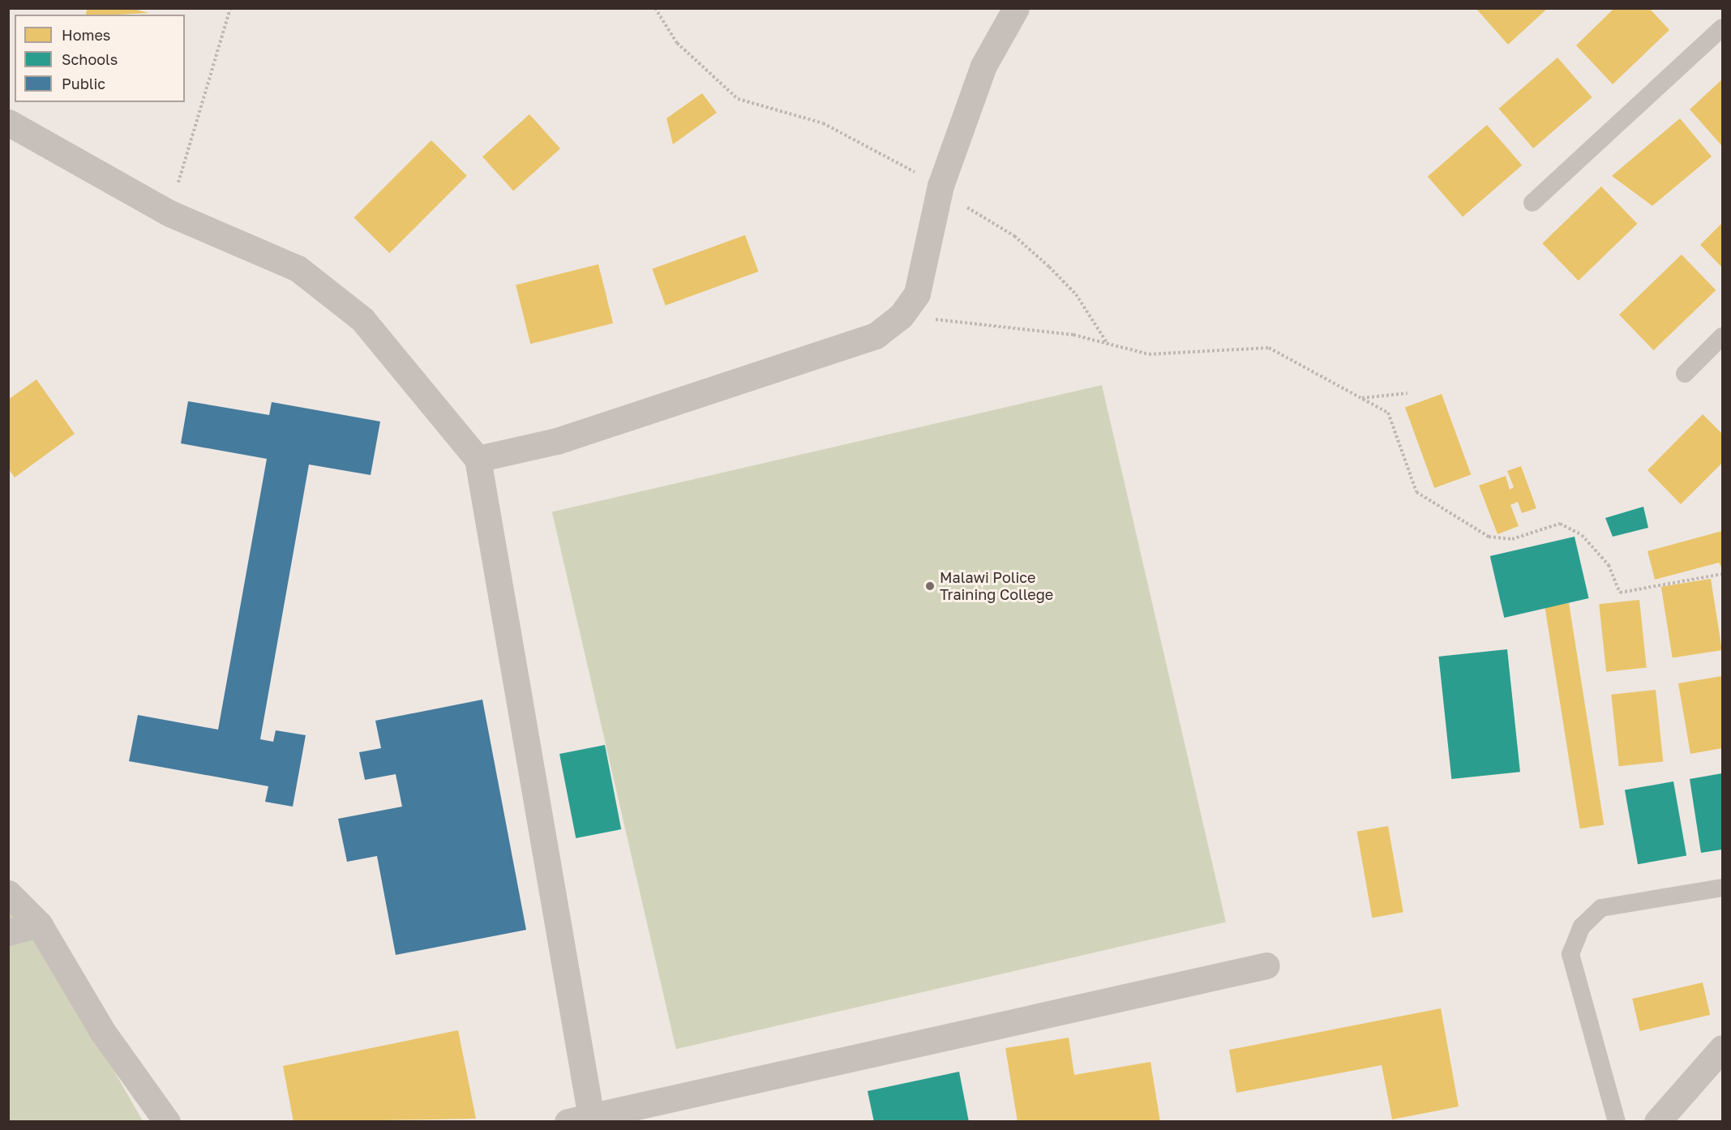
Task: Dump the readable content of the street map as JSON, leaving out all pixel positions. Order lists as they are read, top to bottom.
{
  "places": ["Malawi Police Training College"],
  "legend": ["Homes", "Schools", "Public"]
}
